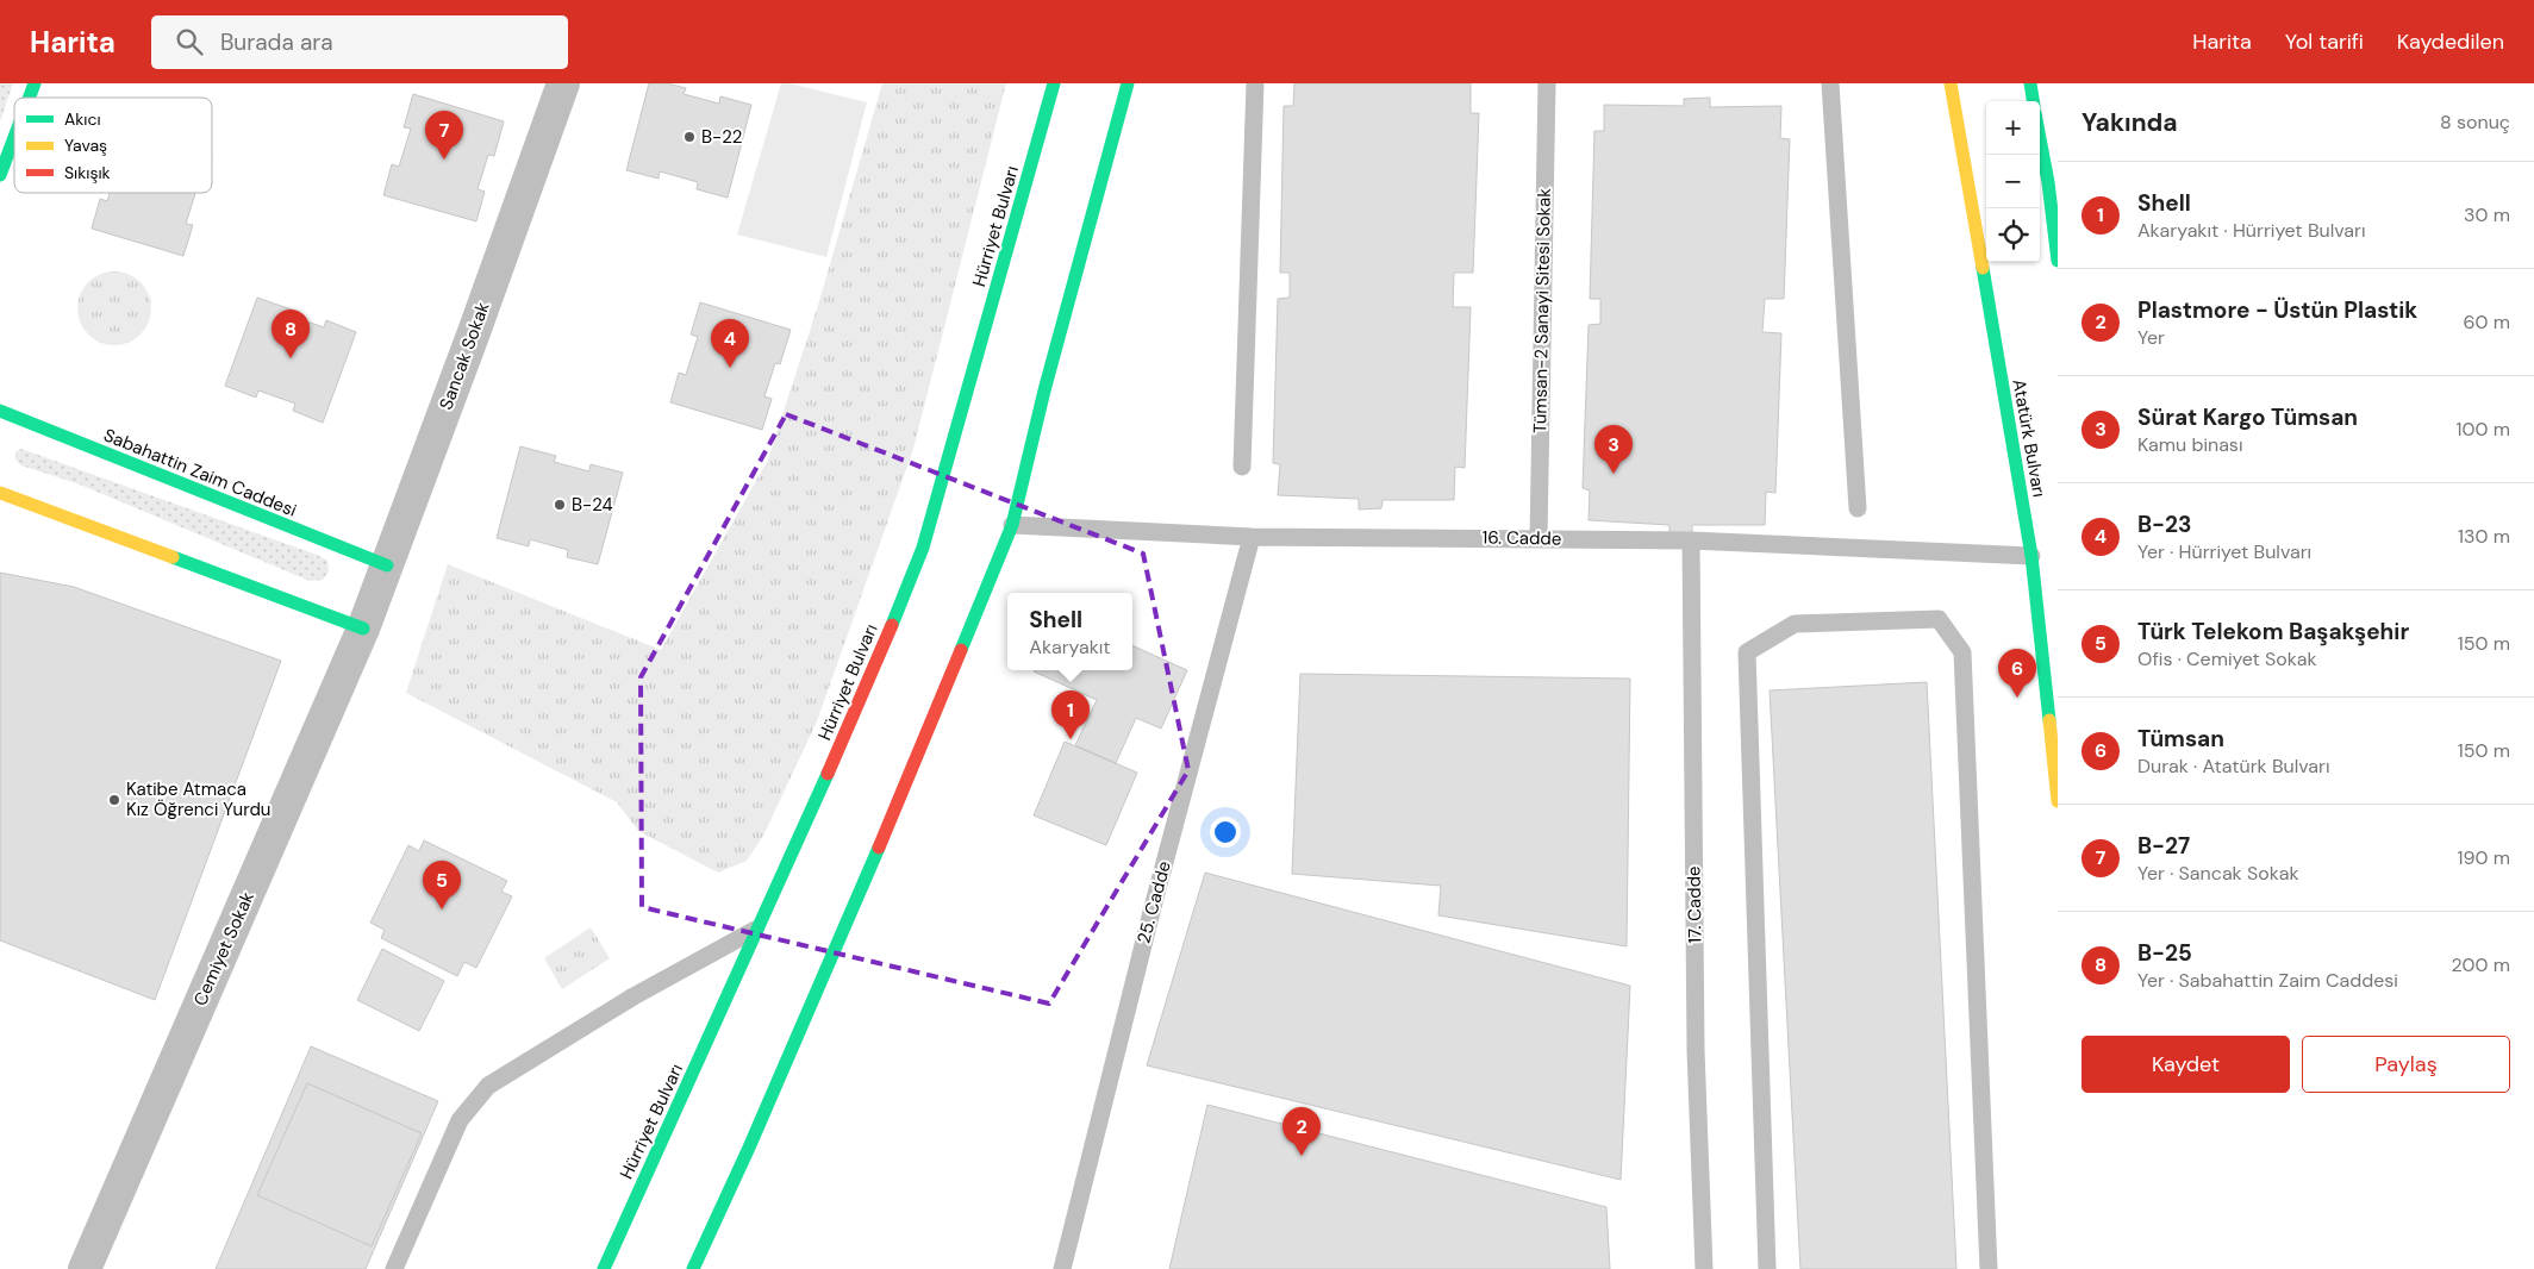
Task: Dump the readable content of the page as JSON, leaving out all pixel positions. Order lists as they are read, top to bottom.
{
  "streets": {
    "main road": ["Hürriyet Bulvarı", "Atatürk Bulvarı", "Sabahattin Zaim Caddesi"],
    "street": ["Sancak Sokak", "Cemiyet Sokak"],
    "lane": [
      "Tümsan-2 Sanayi Sitesi Sokak",
      "16. Cadde",
      "25. Cadde",
      "17. Cadde"
    ]
  },
  "crossings": [
    ["Tümsan-2 Sanayi Sitesi Sokak", "16. Cadde"],
    ["Sancak Sokak", "Sabahattin Zaim Caddesi"],
    ["Sancak Sokak", "Cemiyet Sokak"],
    ["Atatürk Bulvarı", "16. Cadde"],
    ["16. Cadde", "25. Cadde"],
    ["16. Cadde", "17. Cadde"]
  ],
  "places": ["B-22", "B-24", "Katibe Atmaca Kız Öğrenci Yurdu"],
  "legend": ["Akıcı", "Yavaş", "Sıkışık"],
  "page": {
    "header": "Harita",
    "search": "Burada ara",
    "nav": ["Harita", "Yol tarifi", "Kaydedilen"],
    "heading": ["Yakında", "8 sonuç"],
    "map_buttons": ["+", "−"],
    "pins": [
      "7",
      "8",
      "4",
      "3",
      "6",
      "1",
      "5",
      "2"
    ],
    "list": [
      {
        "mark": "1",
        "name": "Shell",
        "note": "Akaryakıt · Hürriyet Bulvarı",
        "value": "30 m"
      },
      {
        "mark": "2",
        "name": "Plastmore - Üstün Plastik",
        "note": "Yer",
        "value": "60 m"
      },
      {
        "mark": "3",
        "name": "Sürat Kargo Tümsan",
        "note": "Kamu binası",
        "value": "100 m"
      },
      {
        "mark": "4",
        "name": "B-23",
        "note": "Yer · Hürriyet Bulvarı",
        "value": "130 m"
      },
      {
        "mark": "5",
        "name": "Türk Telekom Başakşehir",
        "note": "Ofis · Cemiyet Sokak",
        "value": "150 m"
      },
      {
        "mark": "6",
        "name": "Tümsan",
        "note": "Durak · Atatürk Bulvarı",
        "value": "150 m"
      },
      {
        "mark": "7",
        "name": "B-27",
        "note": "Yer · Sancak Sokak",
        "value": "190 m"
      },
      {
        "mark": "8",
        "name": "B-25",
        "note": "Yer · Sabahattin Zaim Caddesi",
        "value": "200 m"
      }
    ],
    "popup": ["Shell", "Akaryakıt"],
    "buttons": ["Kaydet", "Paylaş"]
  }
}
